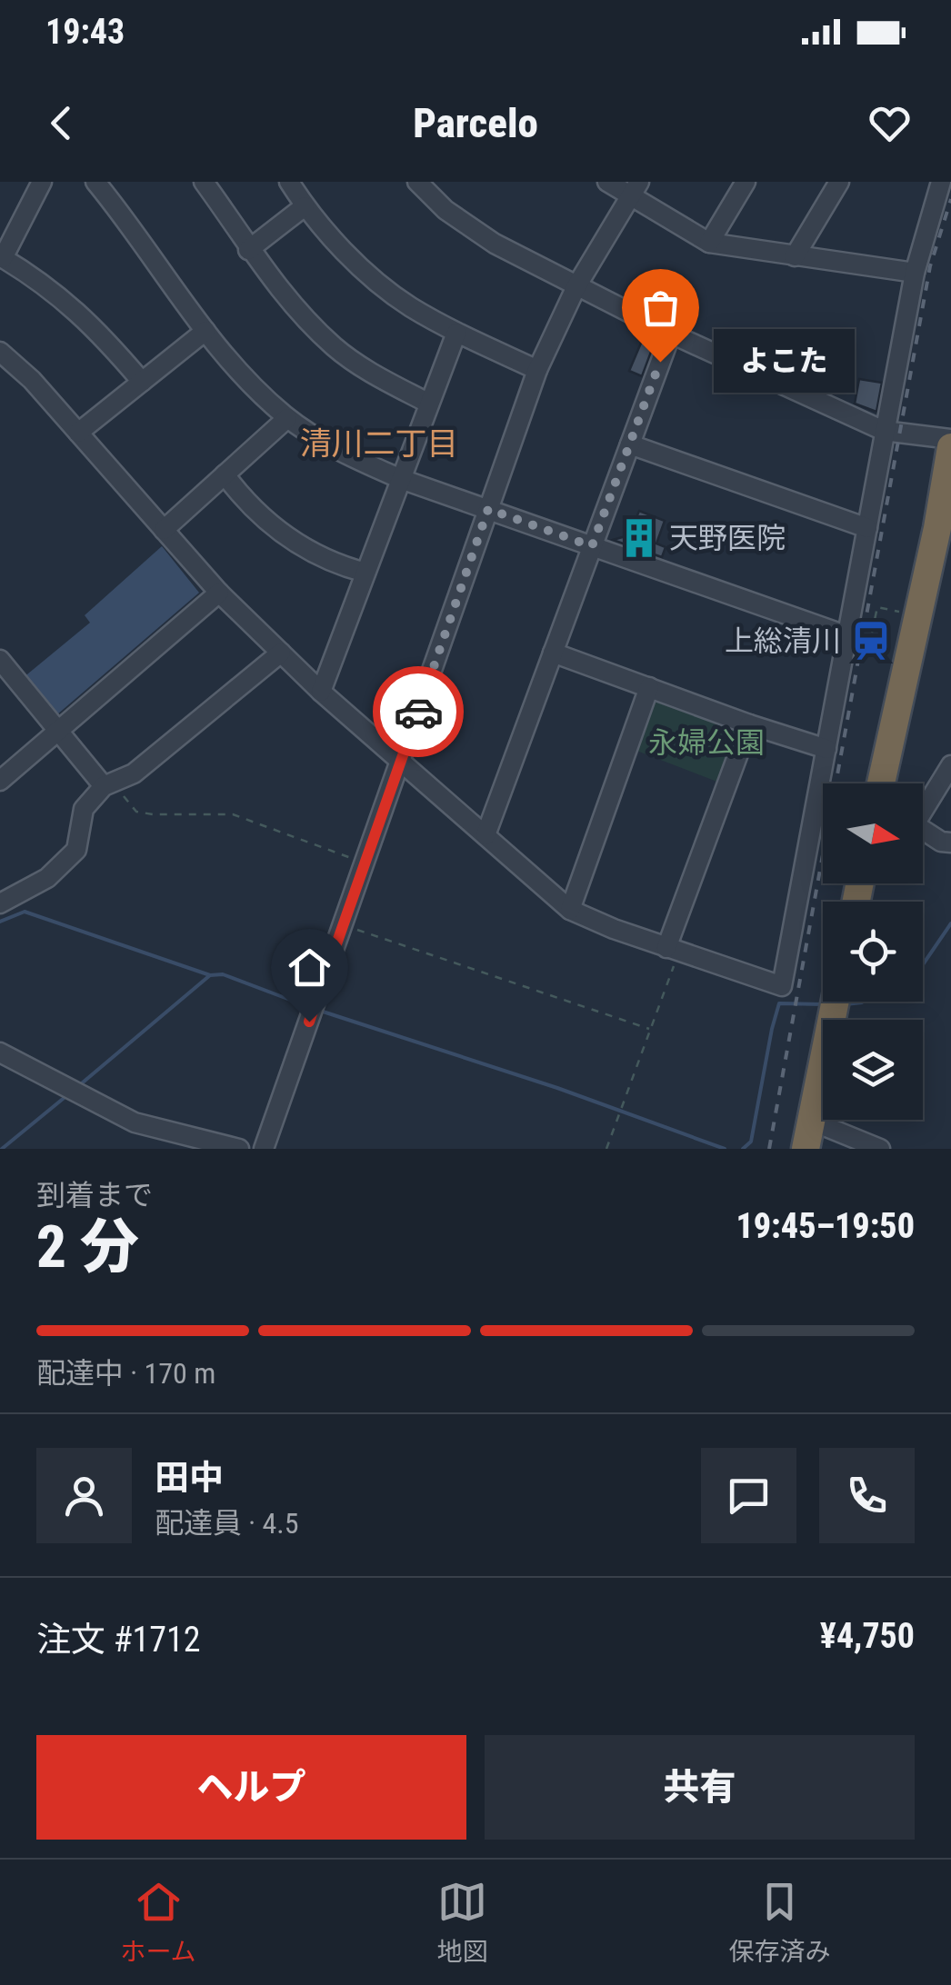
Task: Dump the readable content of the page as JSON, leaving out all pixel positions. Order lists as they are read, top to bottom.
{
  "districts": ["清川二丁目"],
  "parks": ["永婦公園"],
  "places": {
    "other": ["よこた"],
    "building": ["天野医院"],
    "station": ["上総清川"]
  },
  "north": "right",
  "page": {
    "status": "19:43",
    "header": "Parcelo",
    "bubble": "よこた",
    "heading": ["2 分", "到着まで", "19:45–19:50"],
    "panel": [
      "田中",
      "配達員 · 4.5",
      "注文 #1712",
      "¥4,750"
    ],
    "bar": "配達中 · 170 m",
    "buttons": ["ヘルプ", "共有"],
    "tabs": ["ホーム", "地図", "保存済み"]
  }
}
